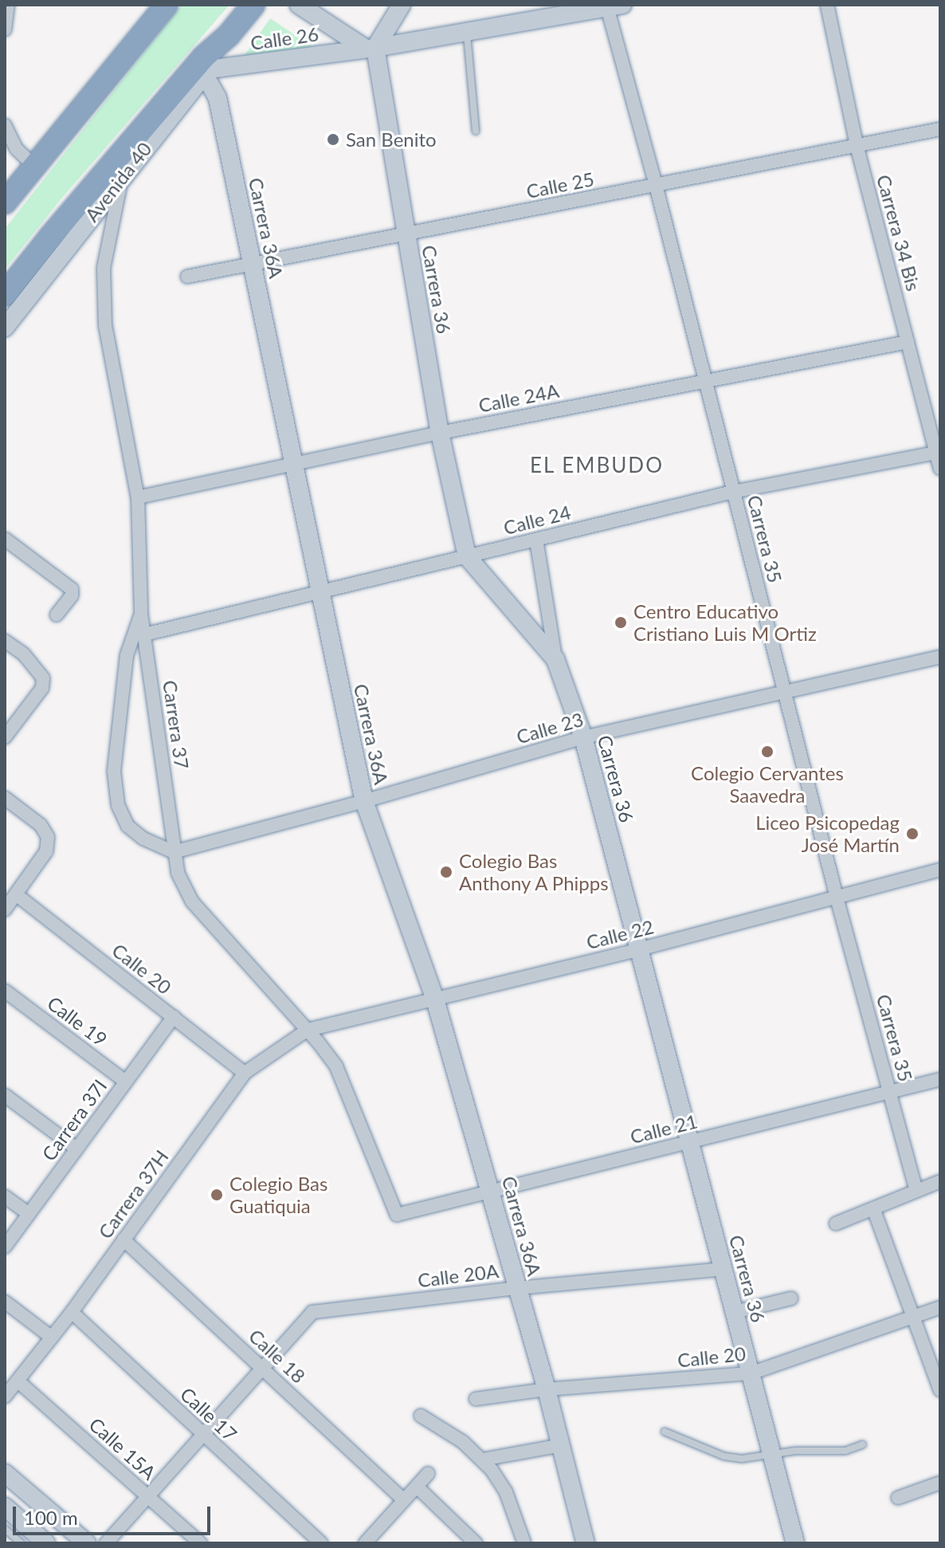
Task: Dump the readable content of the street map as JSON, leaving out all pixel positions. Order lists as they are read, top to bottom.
{
  "streets": {
    "highway": ["Avenida 40"],
    "street": [
      "Calle 26",
      "Calle 25",
      "Carrera 36A",
      "Carrera 34 Bis",
      "Carrera 36",
      "Calle 24A",
      "Calle 24",
      "Carrera 35",
      "Carrera 37",
      "Calle 23",
      "Calle 22",
      "Calle 20",
      "Calle 19",
      "Carrera 37I",
      "Calle 21",
      "Carrera 37H",
      "Calle 20A",
      "Calle 18",
      "Calle 17",
      "Calle 15A"
    ]
  },
  "crossings": [
    ["Calle 26", "Avenida 40"],
    ["Calle 26", "Carrera 36A"],
    ["Calle 26", "Carrera 36"],
    ["Calle 26", "Carrera 35"],
    ["Avenida 40", "Carrera 36A"],
    ["Avenida 40", "Carrera 37"],
    ["Calle 25", "Carrera 36A"],
    ["Calle 25", "Carrera 34 Bis"],
    ["Calle 25", "Carrera 36"],
    ["Calle 25", "Carrera 35"],
    ["Carrera 36A", "Calle 24A"],
    ["Carrera 36A", "Calle 24"],
    ["Carrera 36A", "Calle 23"],
    ["Carrera 36A", "Calle 22"],
    ["Carrera 36A", "Calle 20"],
    ["Carrera 36A", "Calle 21"],
    ["Carrera 36A", "Calle 20A"],
    ["Carrera 34 Bis", "Calle 24A"],
    ["Carrera 34 Bis", "Calle 24"],
    ["Carrera 36", "Calle 24A"],
    ["Carrera 36", "Calle 24"],
    ["Carrera 36", "Calle 23"],
    ["Carrera 36", "Calle 22"],
    ["Carrera 36", "Calle 20"],
    ["Carrera 36", "Calle 21"],
    ["Carrera 36", "Calle 20A"],
    ["Calle 24A", "Carrera 35"],
    ["Calle 24A", "Carrera 37"],
    ["Calle 24", "Carrera 35"],
    ["Calle 24", "Carrera 37"],
    ["Carrera 35", "Calle 23"],
    ["Carrera 35", "Calle 22"],
    ["Carrera 35", "Calle 21"],
    ["Carrera 37", "Calle 23"],
    ["Carrera 37", "Calle 22"],
    ["Carrera 37", "Calle 21"],
    ["Carrera 37", "Carrera 37H"],
    ["Calle 22", "Carrera 37H"],
    ["Calle 20", "Carrera 37I"],
    ["Calle 20", "Carrera 37H"],
    ["Calle 19", "Carrera 37I"],
    ["Carrera 37H", "Calle 18"],
    ["Carrera 37H", "Calle 17"],
    ["Carrera 37H", "Calle 15A"],
    ["Calle 20A", "Calle 18"]
  ],
  "districts": ["EL EMBUDO"],
  "places": [
    "San Benito",
    "Centro Educativo Cristiano Luis M Ortiz",
    "Colegio Cervantes Saavedra",
    "Liceo Psicopedag José Martín",
    "Colegio Bas Anthony A Phipps",
    "Colegio Bas Guatiquia"
  ],
  "scale_bar": "100 m"
}
